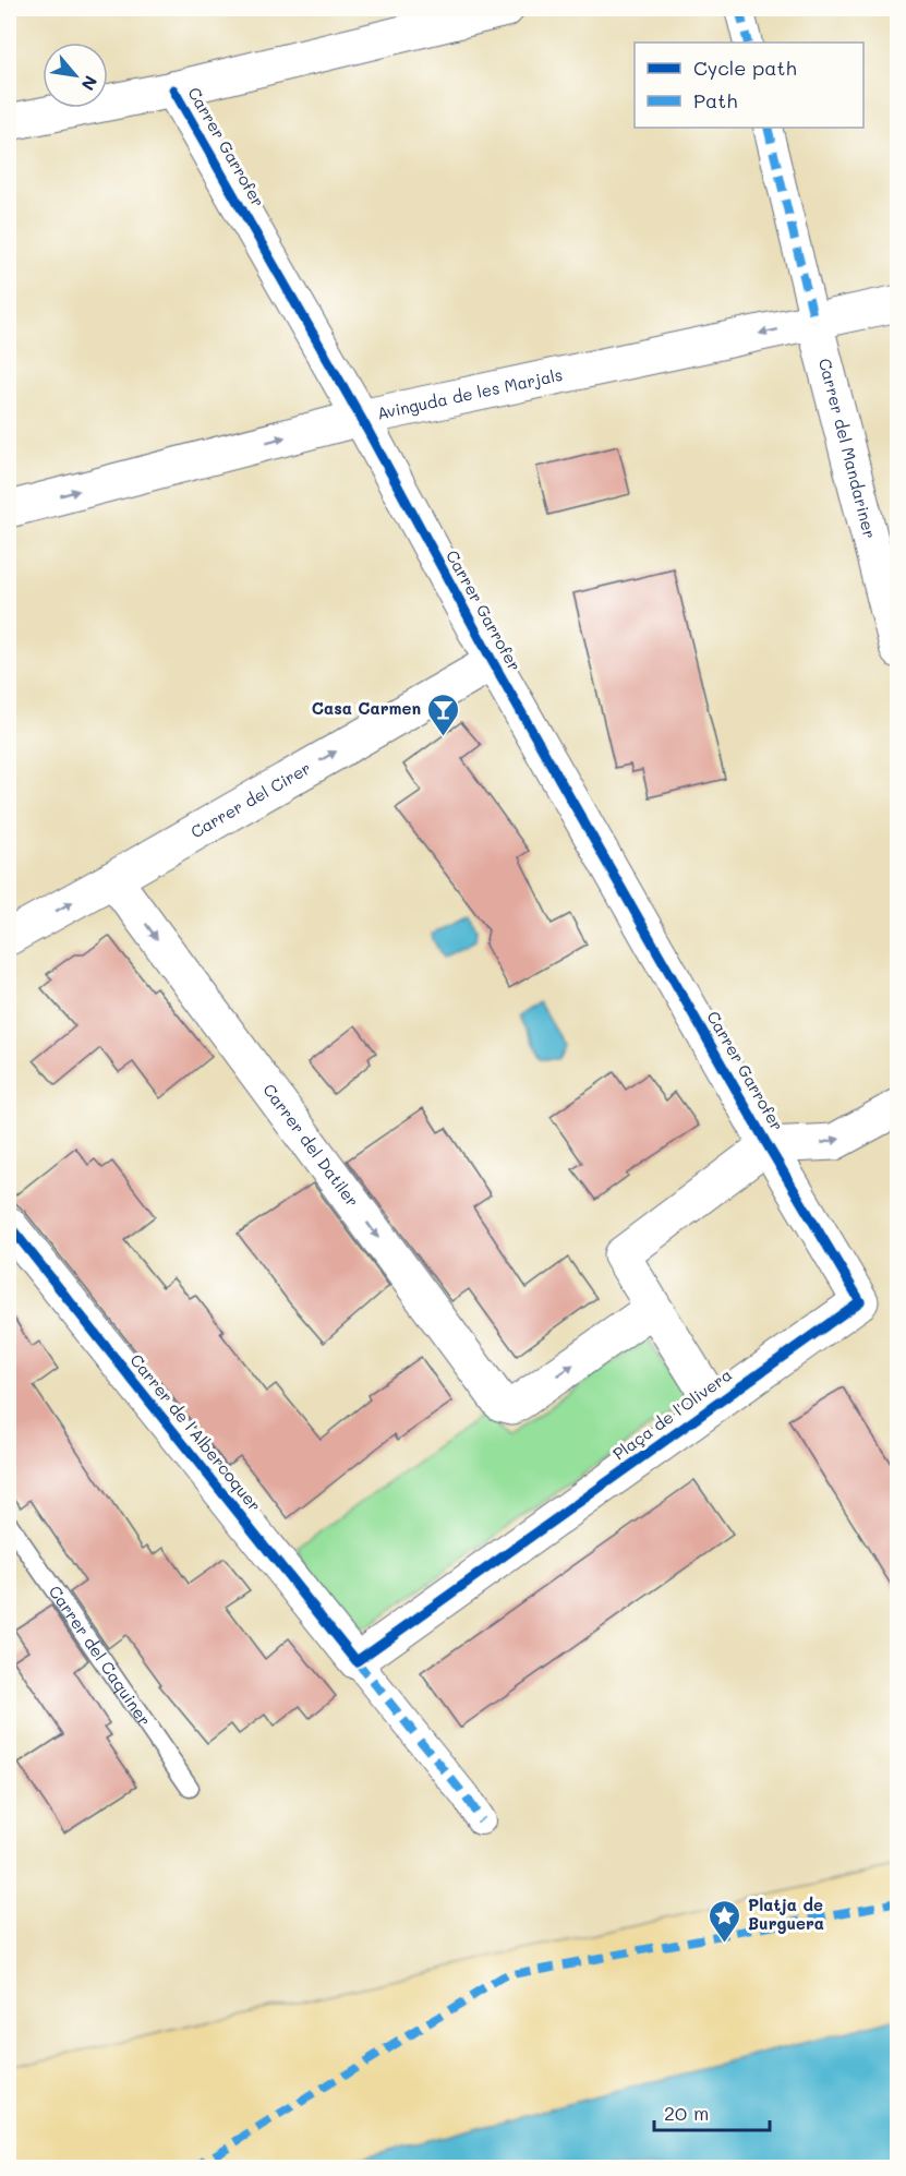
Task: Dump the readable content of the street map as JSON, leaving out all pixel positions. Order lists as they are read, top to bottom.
{
  "streets": {
    "street": [
      "Carrer Garrofer",
      "Avinguda de les Marjals",
      "Carrer del Mandariner",
      "Carrer del Cirer",
      "Carrer del Datiler",
      "Plaça de l'Olivera",
      "Carrer de l'Albercoquer"
    ],
    "lane": ["Carrer del Caquiner"]
  },
  "crossings": [
    ["Carrer Garrofer", "Avinguda de les Marjals"],
    ["Carrer Garrofer", "Carrer del Cirer"],
    ["Carrer Garrofer", "Plaça de l'Olivera"],
    ["Avinguda de les Marjals", "Carrer del Mandariner"],
    ["Carrer del Cirer", "Carrer del Datiler"],
    ["Carrer del Datiler", "Plaça de l'Olivera"],
    ["Plaça de l'Olivera", "Carrer de l'Albercoquer"]
  ],
  "one_way": ["Carrer del Cirer", "Carrer del Datiler"],
  "places": {
    "bar": ["Casa Carmen"],
    "place": ["Platja de Burguera"]
  },
  "legend": ["Cycle path", "Path"],
  "scale_bar": "20 m",
  "north": "bottom right"
}
